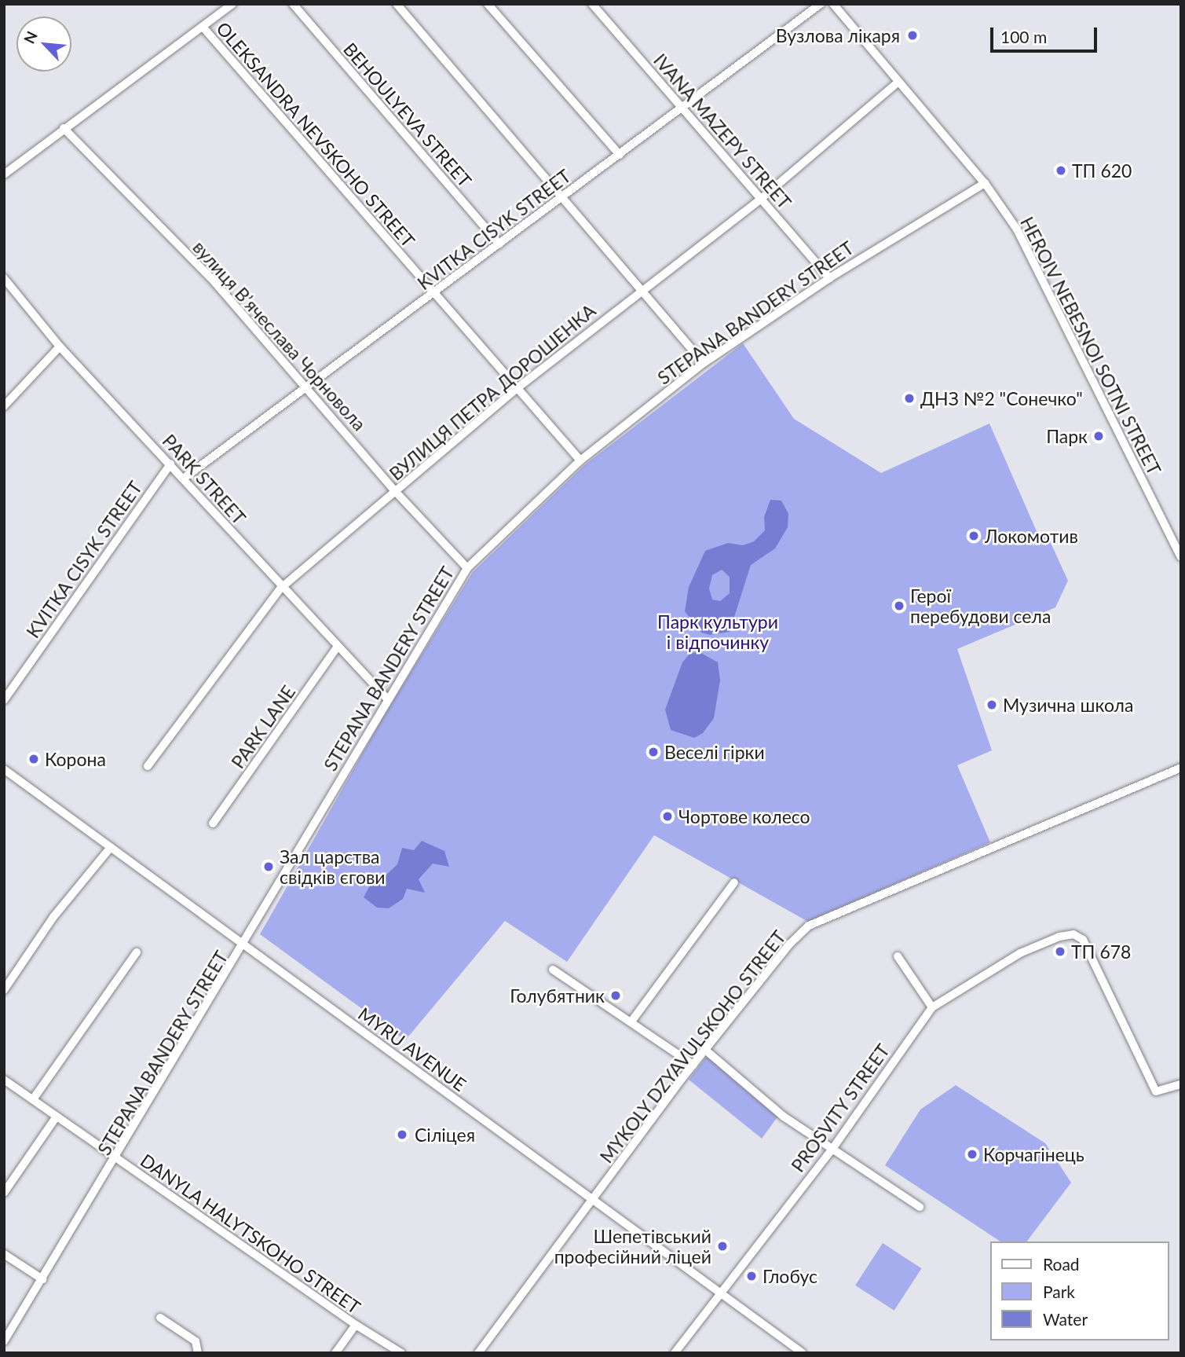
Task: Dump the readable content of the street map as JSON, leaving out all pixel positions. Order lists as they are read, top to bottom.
{
  "streets": {
    "street": [
      "BEHOULYEVA STREET",
      "IVANA MAZEPY STREET",
      "OLEKSANDRA NEVSKOHO STREET",
      "KVITKA CISYK STREET",
      "STEPANA BANDERY STREET",
      "вулиця Вʼячеслава Чорновола",
      "HEROIV NEBESNOI SOTNI STREET",
      "ВУЛИЦЯ ПЕТРА ДОРОШЕНКА",
      "PARK STREET",
      "PARK LANE",
      "MYKOLY DZYAVULSKOHO STREET",
      "MYRU AVENUE",
      "PROSVITY STREET",
      "DANYLA HALYTSKOHO STREET"
    ]
  },
  "crossings": [
    ["BEHOULYEVA STREET", "KVITKA CISYK STREET"],
    ["IVANA MAZEPY STREET", "KVITKA CISYK STREET"],
    ["IVANA MAZEPY STREET", "STEPANA BANDERY STREET"],
    ["IVANA MAZEPY STREET", "ВУЛИЦЯ ПЕТРА ДОРОШЕНКА"],
    ["OLEKSANDRA NEVSKOHO STREET", "KVITKA CISYK STREET"],
    ["OLEKSANDRA NEVSKOHO STREET", "STEPANA BANDERY STREET"],
    ["OLEKSANDRA NEVSKOHO STREET", "ВУЛИЦЯ ПЕТРА ДОРОШЕНКА"],
    ["KVITKA CISYK STREET", "вулиця Вʼячеслава Чорновола"],
    ["KVITKA CISYK STREET", "PARK STREET"],
    ["STEPANA BANDERY STREET", "вулиця Вʼячеслава Чорновола"],
    ["STEPANA BANDERY STREET", "HEROIV NEBESNOI SOTNI STREET"],
    ["STEPANA BANDERY STREET", "PARK STREET"],
    ["STEPANA BANDERY STREET", "MYRU AVENUE"],
    ["STEPANA BANDERY STREET", "DANYLA HALYTSKOHO STREET"],
    ["вулиця Вʼячеслава Чорновола", "ВУЛИЦЯ ПЕТРА ДОРОШЕНКА"],
    ["HEROIV NEBESNOI SOTNI STREET", "ВУЛИЦЯ ПЕТРА ДОРОШЕНКА"],
    ["ВУЛИЦЯ ПЕТРА ДОРОШЕНКА", "PARK STREET"],
    ["PARK STREET", "PARK LANE"],
    ["MYKOLY DZYAVULSKOHO STREET", "MYRU AVENUE"],
    ["MYRU AVENUE", "PROSVITY STREET"]
  ],
  "parks": ["Парк культури і відпочинку"],
  "places": [
    "Вузлова лікаря",
    "ТП 620",
    "ДНЗ №2 \"Сонечко\"",
    "Парк",
    "Локомотив",
    "Герої перебудови села",
    "Музична школа",
    "Веселі гірки",
    "Корона",
    "Чортове колесо",
    "Зал царства свідків єгови",
    "ТП 678",
    "Голубятник",
    "Сіліцея",
    "Корчагінець",
    "Шепетівський професійний ліцей",
    "Глобус"
  ],
  "legend": ["Road", "Park", "Water"],
  "scale_bar": "100 m",
  "north": "top left"
}
